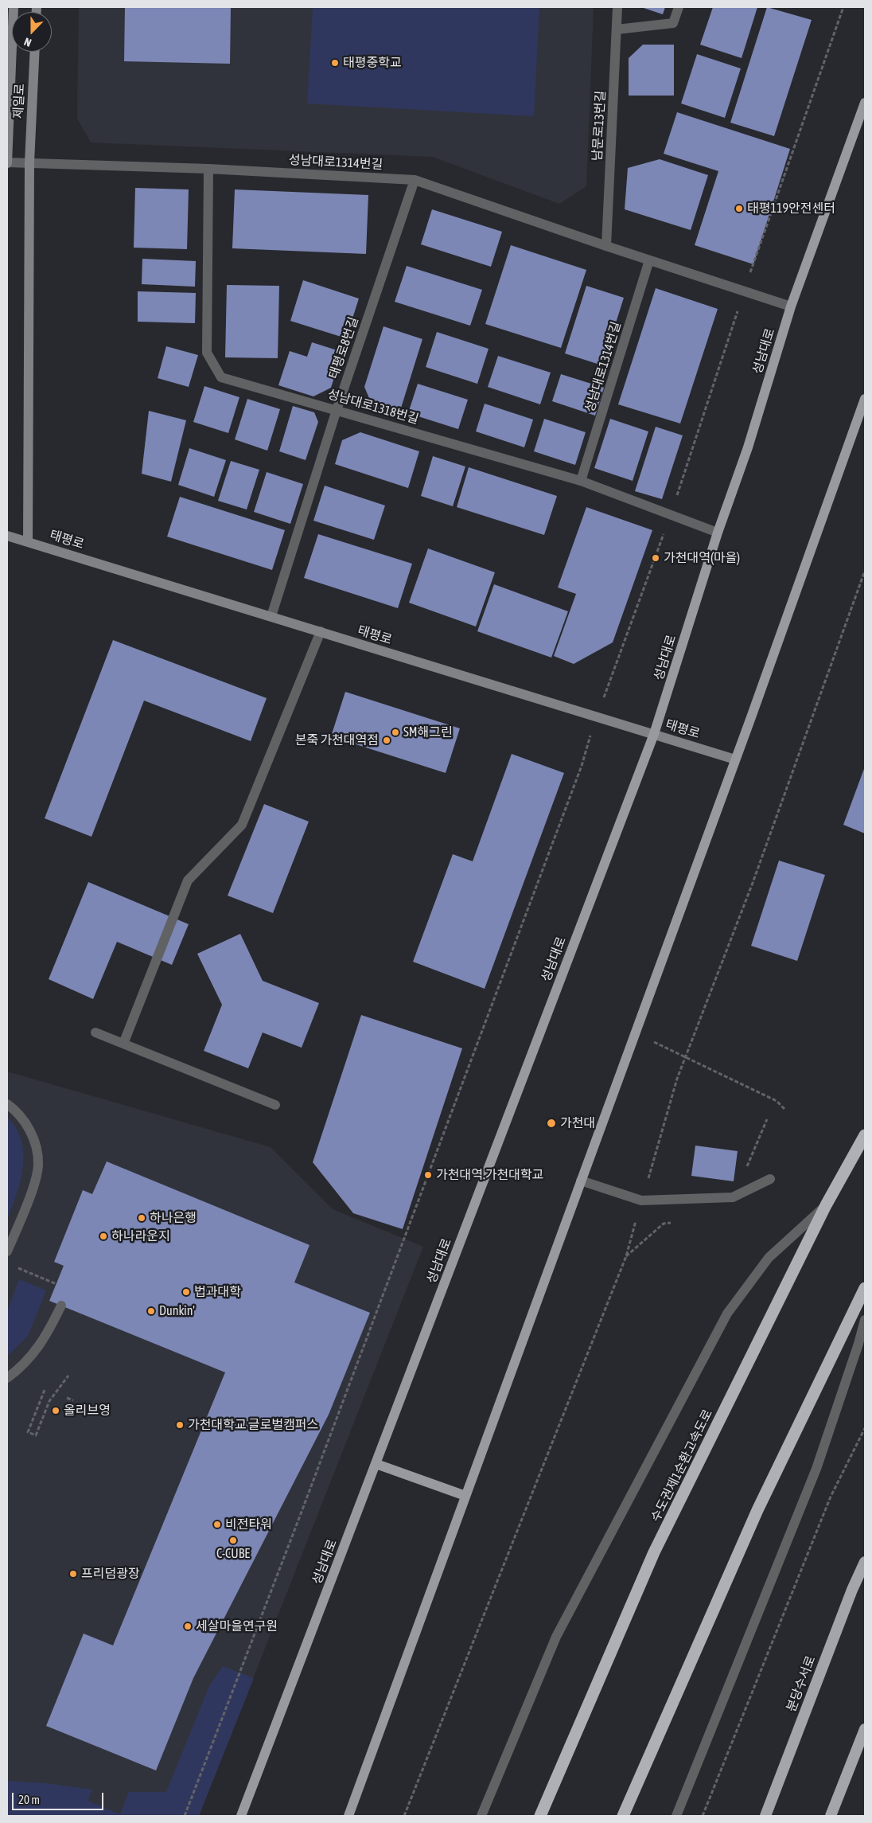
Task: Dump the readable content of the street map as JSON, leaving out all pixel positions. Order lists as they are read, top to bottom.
{
  "streets": {
    "highway": ["수도권제1순환고속도로", "분당수서로"],
    "main road": ["제일로", "성남대로", "태평로"],
    "street": [
      "남문로13번길",
      "성남대로1314번길",
      "태평로8번길",
      "성남대로1318번길"
    ]
  },
  "crossings": [
    ["제일로", "성남대로1314번길"],
    ["제일로", "태평로"],
    ["남문로13번길", "성남대로1314번길"],
    ["성남대로1314번길", "태평로8번길"],
    ["성남대로1314번길", "성남대로"],
    ["성남대로1314번길", "성남대로1318번길"],
    ["태평로8번길", "성남대로1318번길"],
    ["태평로8번길", "태평로"],
    ["성남대로", "성남대로1318번길"],
    ["성남대로", "태평로"]
  ],
  "places": [
    "태평중학교",
    "태평119안전센터",
    "가천대역(마을)",
    "SM해그린",
    "본죽 가천대역점",
    "가천대",
    "가천대역.가천대학교",
    "하나은행",
    "하나라운지",
    "법과대학",
    "Dunkin'",
    "올리브영",
    "가천대학교 글로벌캠퍼스",
    "비전타워",
    "C-CUBE",
    "프리덤광장",
    "세살마을연구원"
  ],
  "scale_bar": "20 m",
  "north": "bottom"
}
